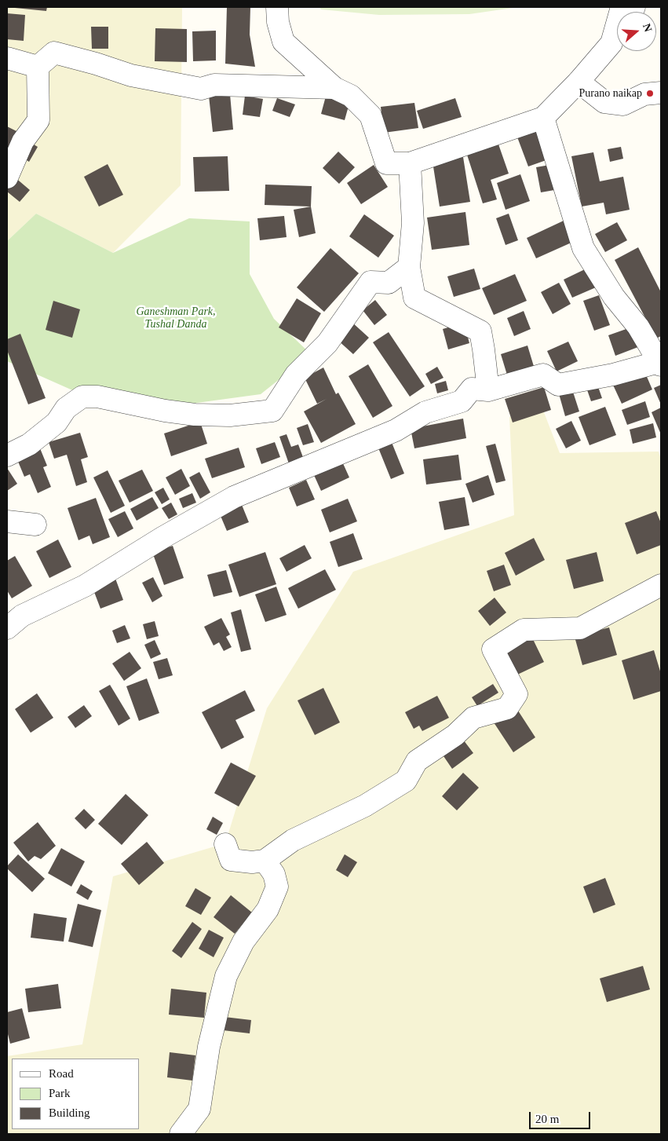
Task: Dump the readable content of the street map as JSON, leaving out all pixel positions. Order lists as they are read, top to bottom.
{
  "parks": ["Ganeshman Park, Tushal Danda"],
  "places": ["Purano naikap"],
  "legend": ["Road", "Park", "Building"],
  "scale_bar": "20 m",
  "north": "right"
}
